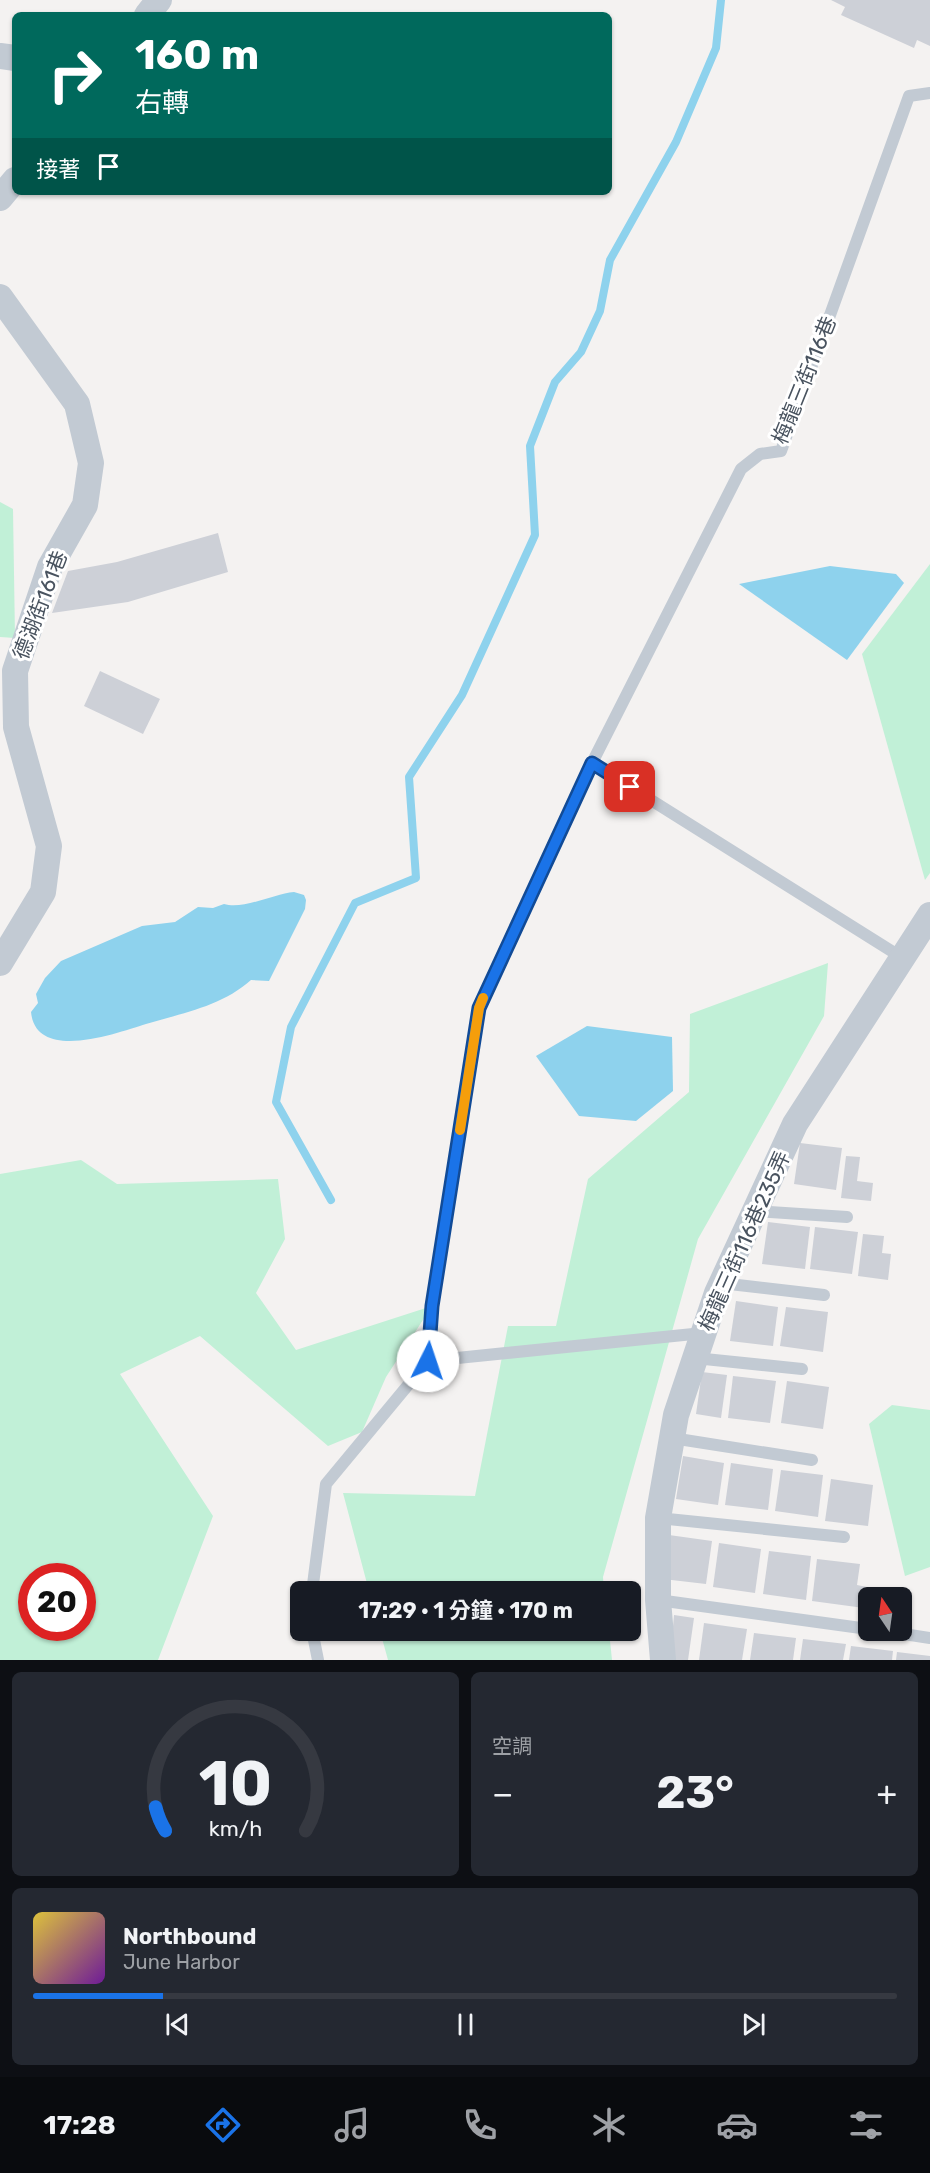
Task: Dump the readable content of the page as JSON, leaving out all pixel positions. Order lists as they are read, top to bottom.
{
  "streets": {
    "street": ["德湖街161巷", "梅龍三街116巷235弄"],
    "lane": ["梅龍三街116巷"]
  },
  "north": "top",
  "page": {
    "turn": ["160 m", "右轉"],
    "then": "接著",
    "limit": "20",
    "trip": "17:29 · 1 分鐘 · 170 m",
    "tile": "空調",
    "heat": ["−", "23°", "+"],
    "song": ["Northbound", "June Harbor"],
    "tabs": "17:28",
    "gauge": ["10", "km/h"]
  }
}
